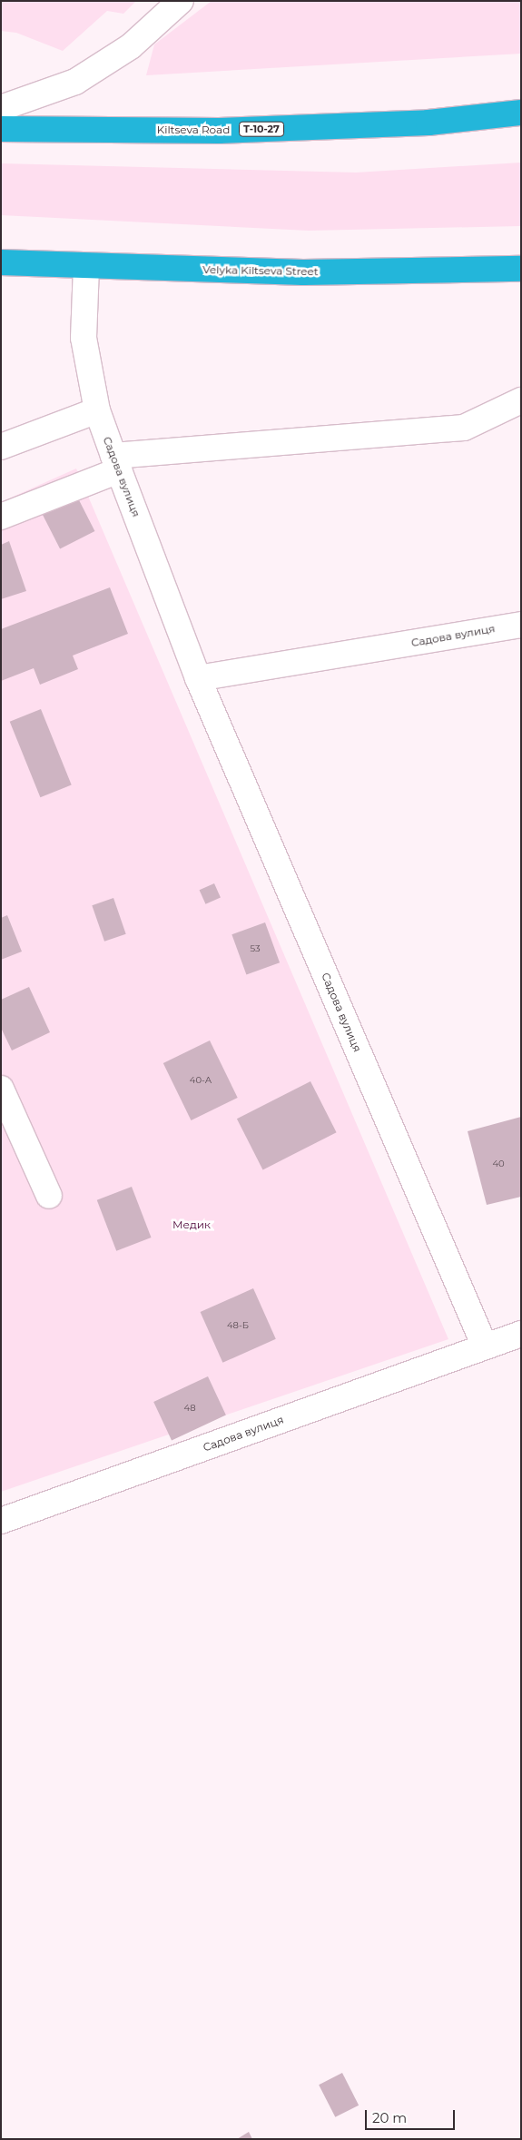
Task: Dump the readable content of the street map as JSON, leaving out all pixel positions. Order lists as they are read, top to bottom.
{
  "streets": {
    "highway": ["Т-10-27", "Kiltseva Road", "Velyka Kiltseva Street"],
    "street": ["Садова вулиця"]
  },
  "crossings": [
    ["Velyka Kiltseva Street", "Садова вулиця"]
  ],
  "parks": ["Медик"],
  "house_numbers": [
    "53",
    "40-А",
    "40",
    "48-Б",
    "48"
  ],
  "scale_bar": "20 m"
}
